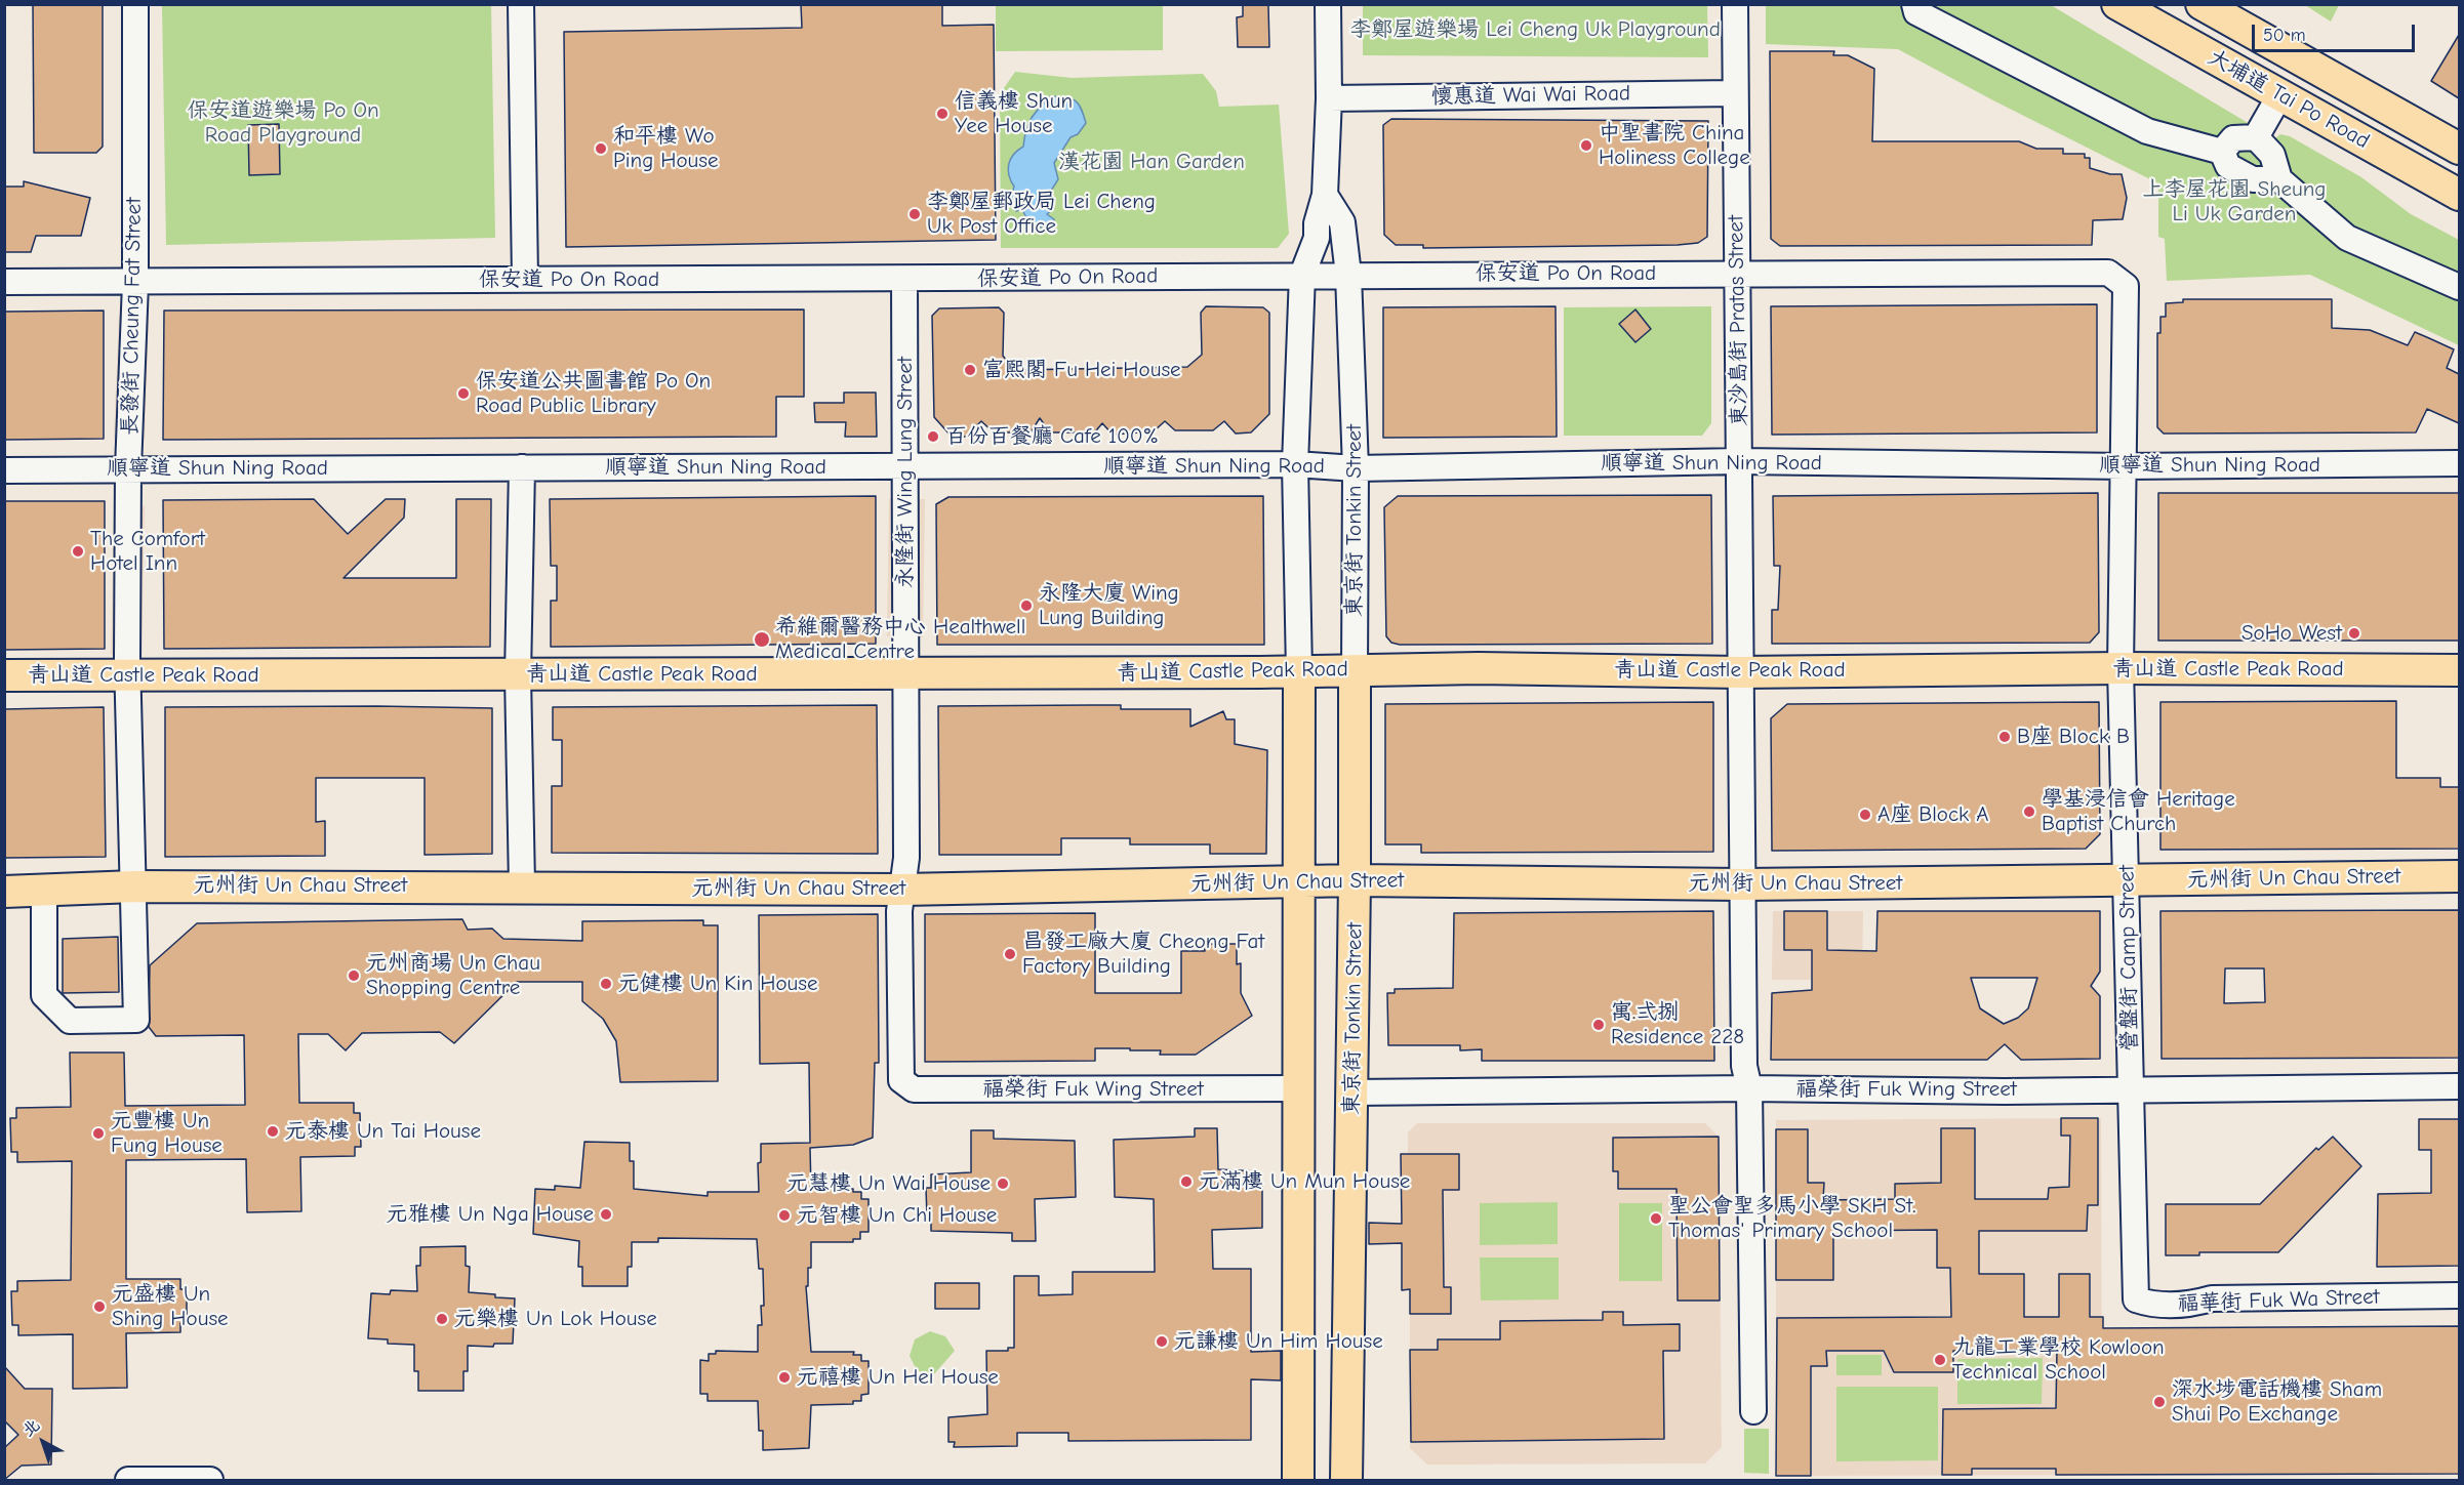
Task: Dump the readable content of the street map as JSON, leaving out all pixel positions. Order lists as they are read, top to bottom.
{
  "streets": {
    "main road": [
      "大埔道 Tai Po Road",
      "東京街 Tonkin Street",
      "青山道 Castle Peak Road",
      "元州街 Un Chau Street"
    ],
    "street": [
      "懷惠道 Wai Wai Road",
      "保安道 Po On Road",
      "長發街 Cheung Fat Street",
      "東沙島街 Pratas Street",
      "順寧道 Shun Ning Road",
      "永隆街 Wing Lung Street",
      "營盤街 Camp Street",
      "福榮街 Fuk Wing Street",
      "福華街 Fuk Wa Street"
    ]
  },
  "crossings": [
    ["懷惠道 Wai Wai Road", "東沙島街 Pratas Street"],
    ["保安道 Po On Road", "長發街 Cheung Fat Street"],
    ["保安道 Po On Road", "東沙島街 Pratas Street"],
    ["保安道 Po On Road", "永隆街 Wing Lung Street"],
    ["保安道 Po On Road", "東京街 Tonkin Street"],
    ["保安道 Po On Road", "營盤街 Camp Street"],
    ["長發街 Cheung Fat Street", "順寧道 Shun Ning Road"],
    ["長發街 Cheung Fat Street", "青山道 Castle Peak Road"],
    ["長發街 Cheung Fat Street", "元州街 Un Chau Street"],
    ["東沙島街 Pratas Street", "順寧道 Shun Ning Road"],
    ["東沙島街 Pratas Street", "青山道 Castle Peak Road"],
    ["東沙島街 Pratas Street", "元州街 Un Chau Street"],
    ["東沙島街 Pratas Street", "福榮街 Fuk Wing Street"],
    ["順寧道 Shun Ning Road", "永隆街 Wing Lung Street"],
    ["順寧道 Shun Ning Road", "東京街 Tonkin Street"],
    ["順寧道 Shun Ning Road", "營盤街 Camp Street"],
    ["永隆街 Wing Lung Street", "青山道 Castle Peak Road"],
    ["永隆街 Wing Lung Street", "元州街 Un Chau Street"],
    ["永隆街 Wing Lung Street", "福榮街 Fuk Wing Street"],
    ["東京街 Tonkin Street", "青山道 Castle Peak Road"],
    ["東京街 Tonkin Street", "元州街 Un Chau Street"],
    ["東京街 Tonkin Street", "福榮街 Fuk Wing Street"],
    ["青山道 Castle Peak Road", "營盤街 Camp Street"],
    ["元州街 Un Chau Street", "營盤街 Camp Street"],
    ["營盤街 Camp Street", "福榮街 Fuk Wing Street"],
    ["營盤街 Camp Street", "福華街 Fuk Wa Street"]
  ],
  "parks": [
    "李鄭屋遊樂場 Lei Cheng Uk Playground",
    "保安道遊樂場 Po On Road Playground",
    "漢花園 Han Garden",
    "上李屋花園 Sheung Li Uk Garden"
  ],
  "places": [
    "信義樓 Shun Yee House",
    "中聖書院 China Holiness College",
    "和平樓 Wo Ping House",
    "李鄭屋郵政局 Lei Cheng Uk Post Office",
    "富熙閣 Fu Hei House",
    "保安道公共圖書館 Po On Road Public Library",
    "百份百餐廳 Cafe 100%",
    "The Comfort Hotel Inn",
    "永隆大廈 Wing Lung Building",
    "SoHo West",
    "希維爾醫務中心 Healthwell Medical Centre",
    "B座 Block B",
    "學基浸信會 Heritage Baptist Church",
    "A座 Block A",
    "昌發工廠大廈 Cheong Fat Factory Building",
    "元州商場 Un Chau Shopping Centre",
    "元健樓 Un Kin House",
    "寓.弍捌 Residence 228",
    "元泰樓 Un Tai House",
    "元豐樓 Un Fung House",
    "元滿樓 Un Mun House",
    "元慧樓 Un Wai House",
    "元雅樓 Un Nga House",
    "元智樓 Un Chi House",
    "聖公會聖多馬小學 SKH St. Thomas' Primary School",
    "元盛樓 Un Shing House",
    "元樂樓 Un Lok House",
    "元謙樓 Un Him House",
    "九龍工業學校 Kowloon Technical School",
    "元禧樓 Un Hei House",
    "深水埗電話機樓 Sham Shui Po Exchange"
  ],
  "scale_bar": "50 m",
  "north": "top left"
}
